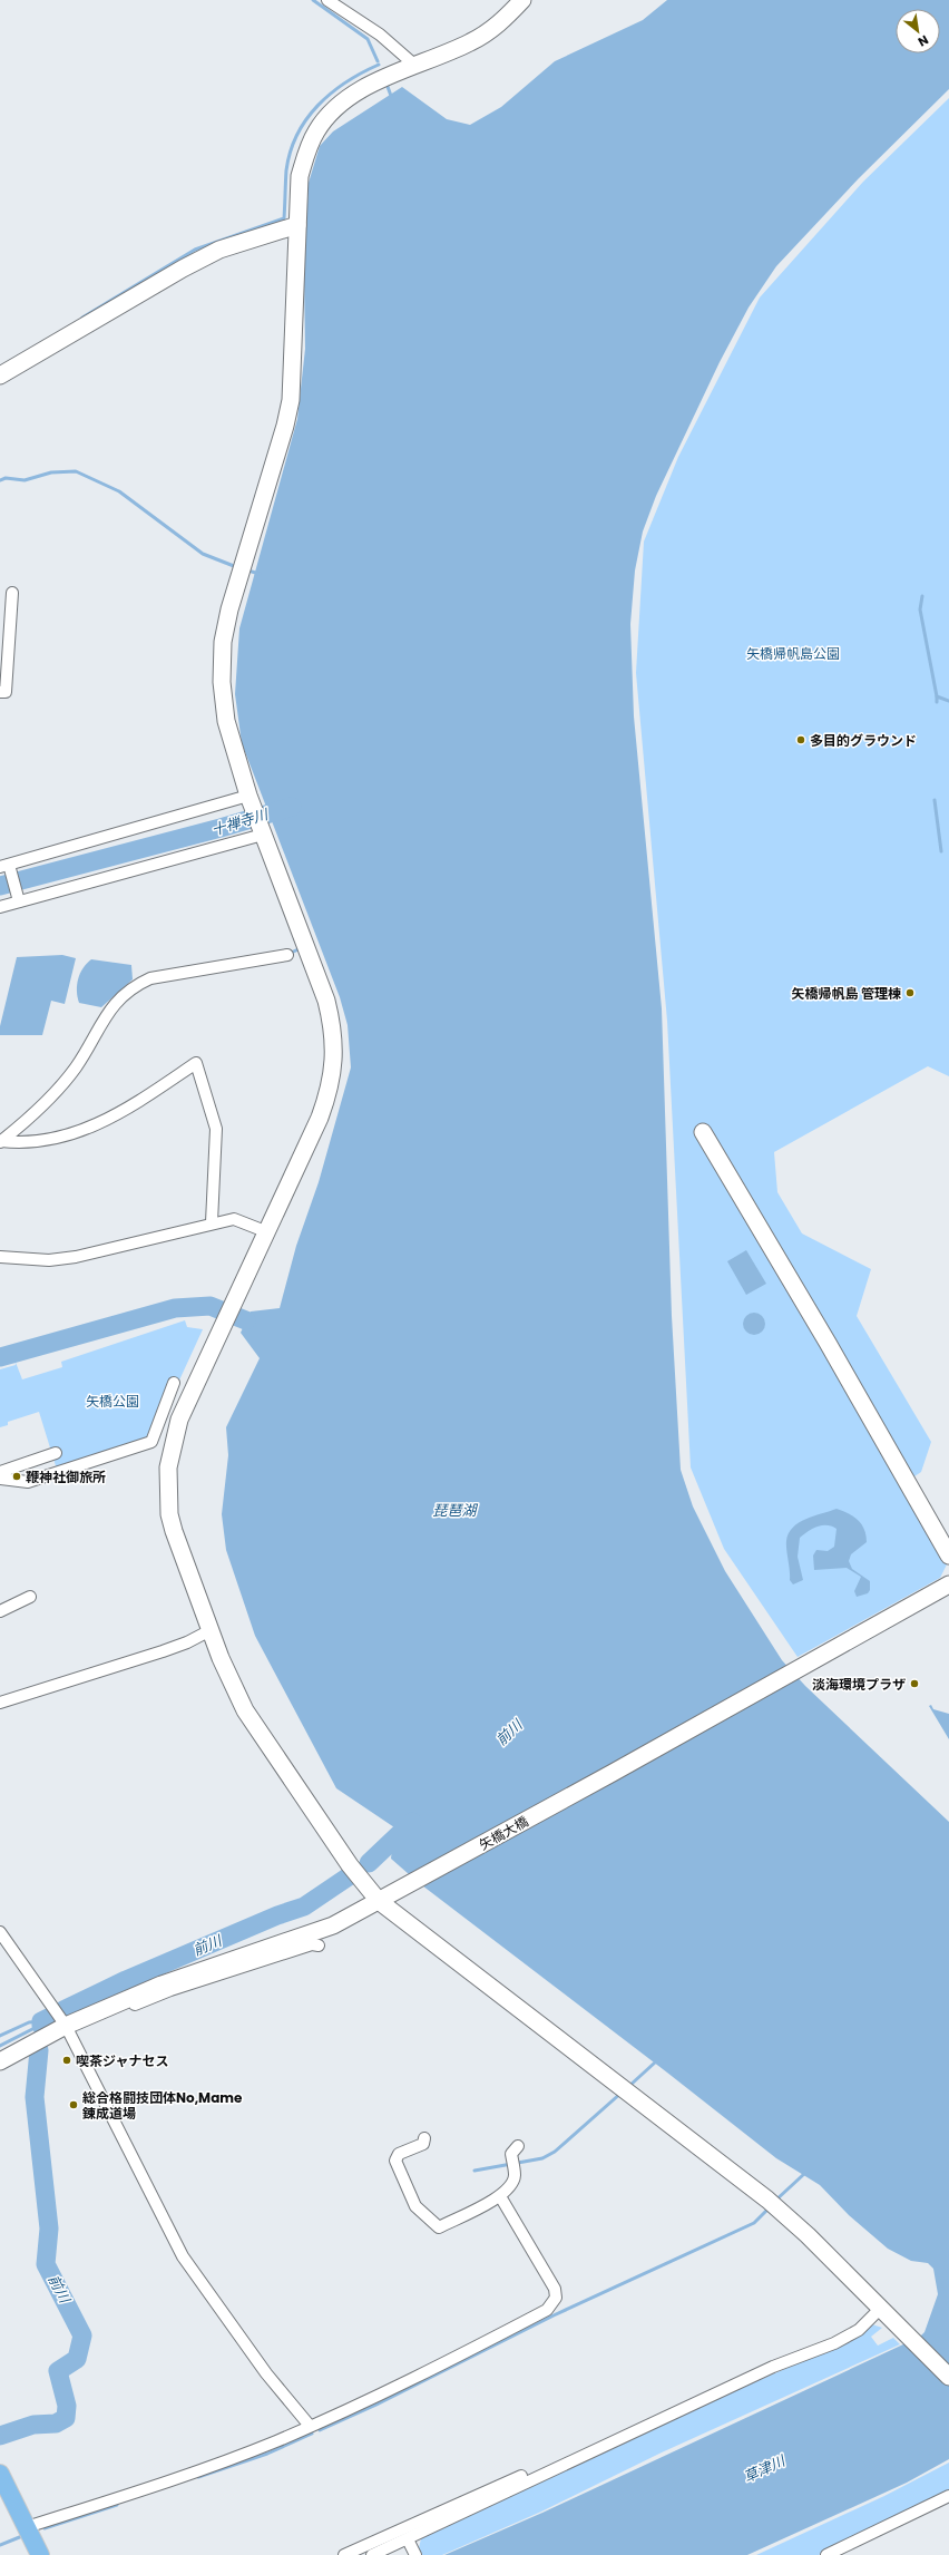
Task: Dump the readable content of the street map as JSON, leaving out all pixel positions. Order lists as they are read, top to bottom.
{
  "streets": {
    "street": ["矢橋大橋"]
  },
  "water": [
    "十禅寺川",
    "琵琶湖",
    "前川",
    "草津川"
  ],
  "parks": ["矢橋帰帆島公園", "矢橋公園"],
  "places": [
    "多目的グラウンド",
    "矢橋帰帆島 管理棟",
    "鞭神社御旅所",
    "淡海環境プラザ",
    "喫茶ジャナセス",
    "総合格闘技団体No,Mame 錬成道場"
  ],
  "north": "bottom right"
}
